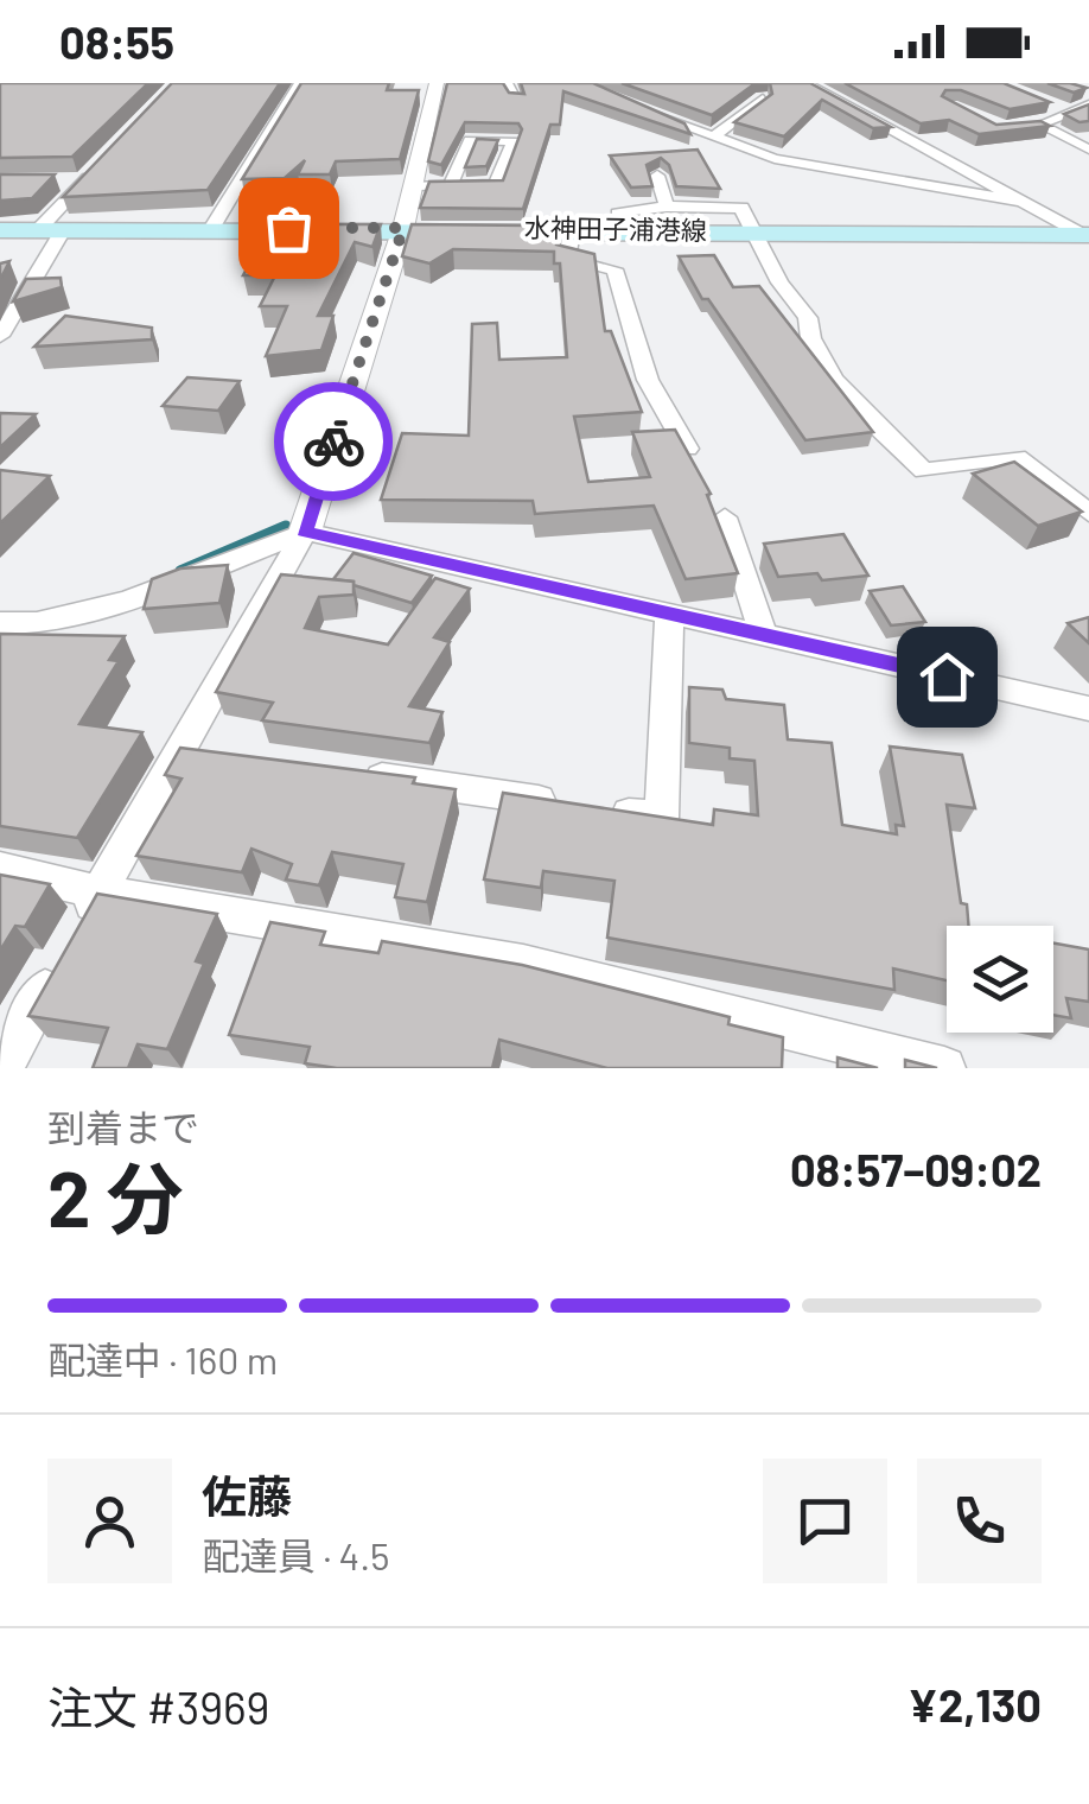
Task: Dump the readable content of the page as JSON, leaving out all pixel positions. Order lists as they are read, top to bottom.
{
  "streets": {
    "main road": ["水神田子浦港線"]
  },
  "page": {
    "status": "08:55",
    "heading": ["2 分", "到着まで", "08:57–09:02"],
    "panel": [
      "佐藤",
      "配達員 · 4.5",
      "注文 #3969",
      "¥2,130"
    ],
    "bar": "配達中 · 160 m"
  }
}
